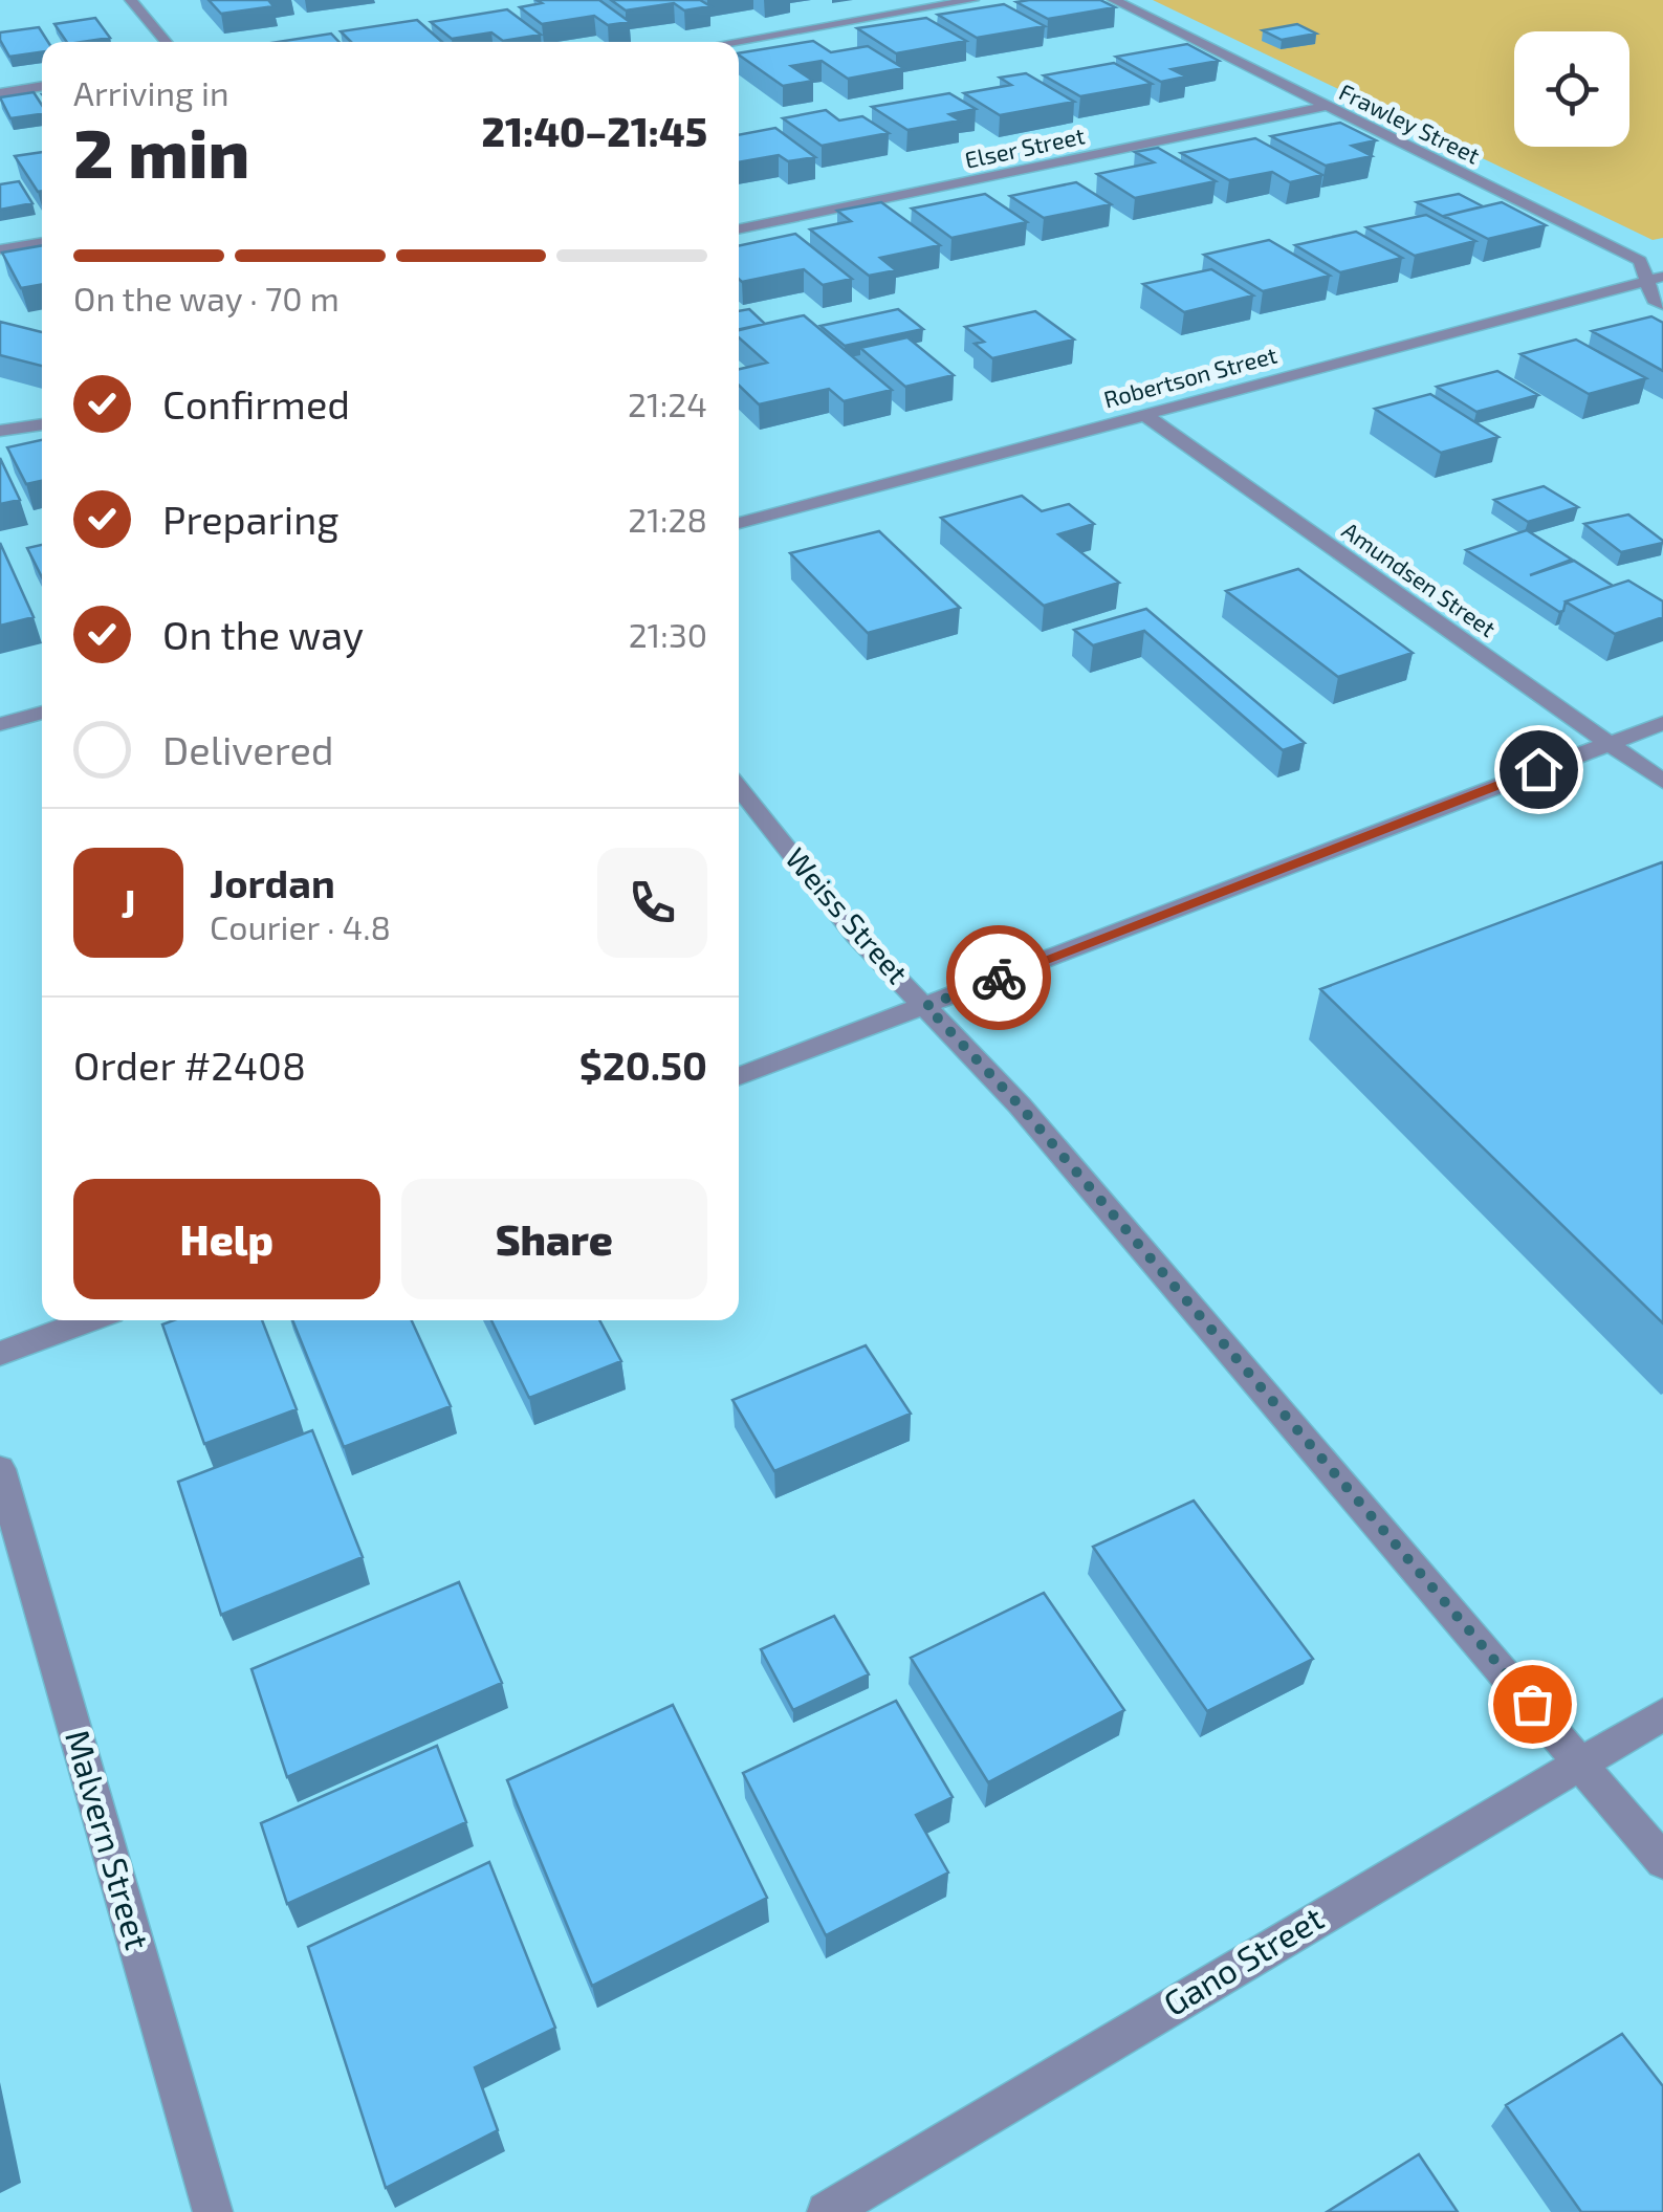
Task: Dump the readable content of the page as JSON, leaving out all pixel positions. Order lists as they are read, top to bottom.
{
  "streets": {
    "street": [
      "Frawley Street",
      "Elser Street",
      "Robertson Street",
      "Amundsen Street",
      "Weiss Street",
      "Malvern Street",
      "Gano Street"
    ]
  },
  "crossings": [
    ["Frawley Street", "Elser Street"],
    ["Frawley Street", "Robertson Street"],
    ["Robertson Street", "Amundsen Street"],
    ["Weiss Street", "Gano Street"]
  ],
  "page": {
    "heading": ["2 min", "Arriving in", "21:40–21:45"],
    "panel": [
      "Jordan",
      "Courier · 4.8",
      "Order #2408",
      "$20.50"
    ],
    "bar": "On the way · 70 m",
    "list": [
      ["Confirmed", "21:24"],
      ["Preparing", "21:28"],
      ["On the way", "21:30"],
      "Delivered"
    ],
    "round": "J",
    "buttons": ["Help", "Share"]
  }
}
